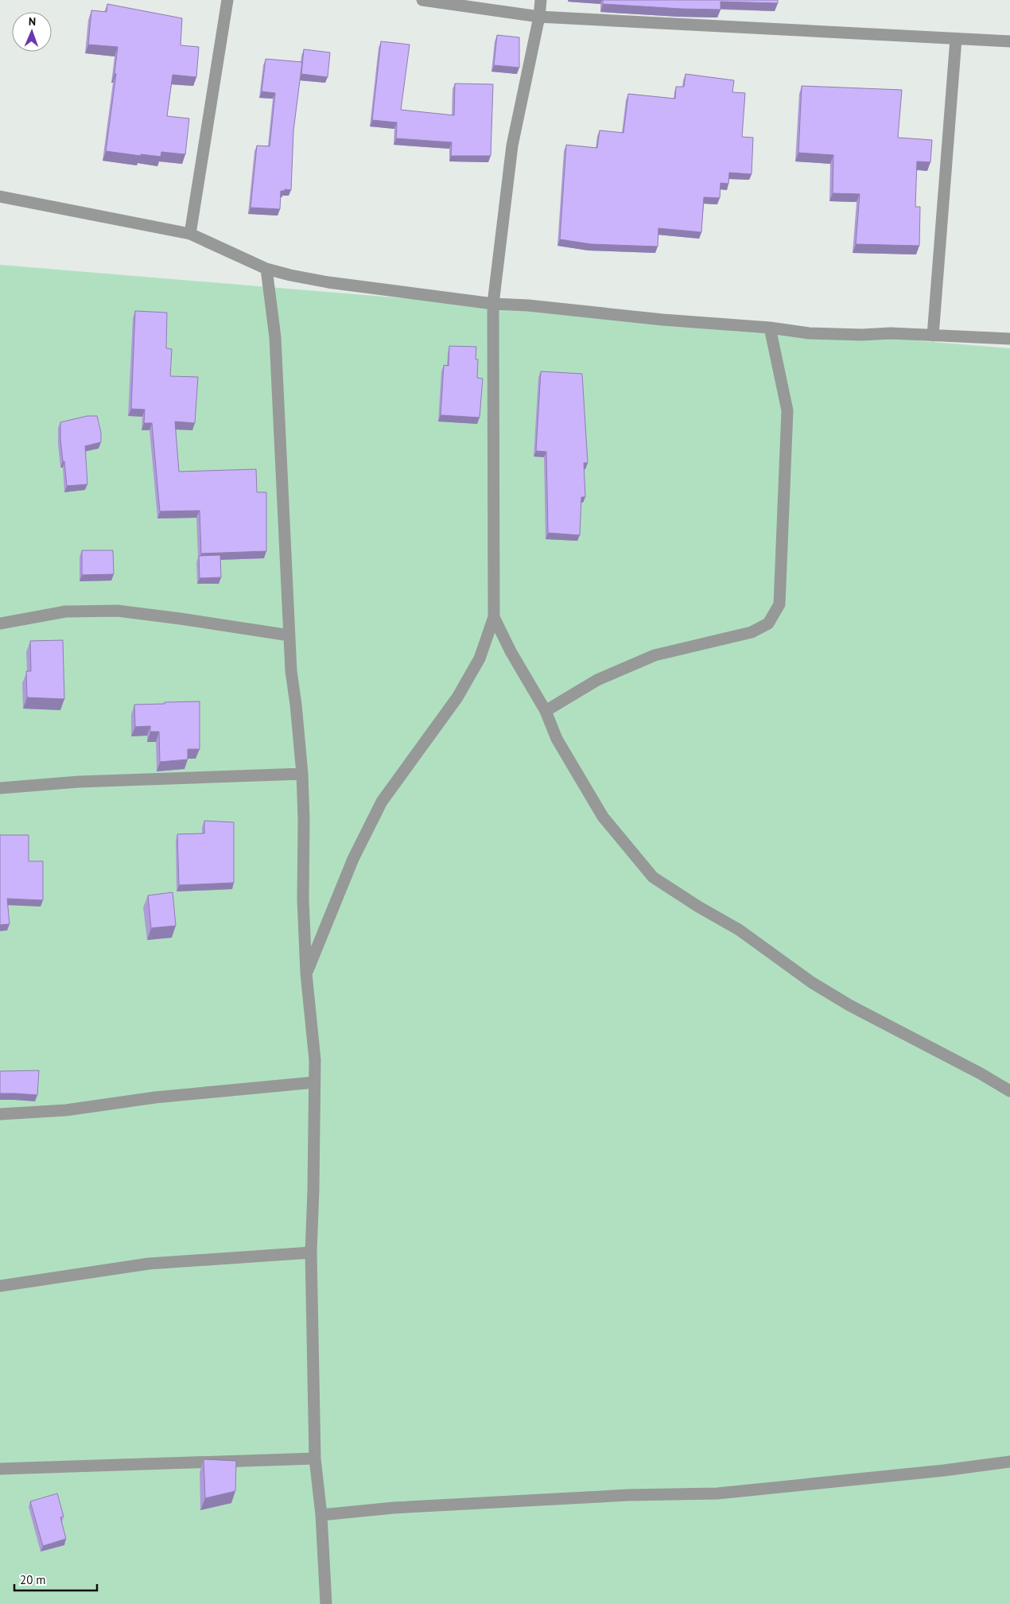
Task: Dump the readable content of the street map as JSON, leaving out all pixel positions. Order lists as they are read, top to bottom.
{
  "scale_bar": "20 m",
  "north": "top"
}
